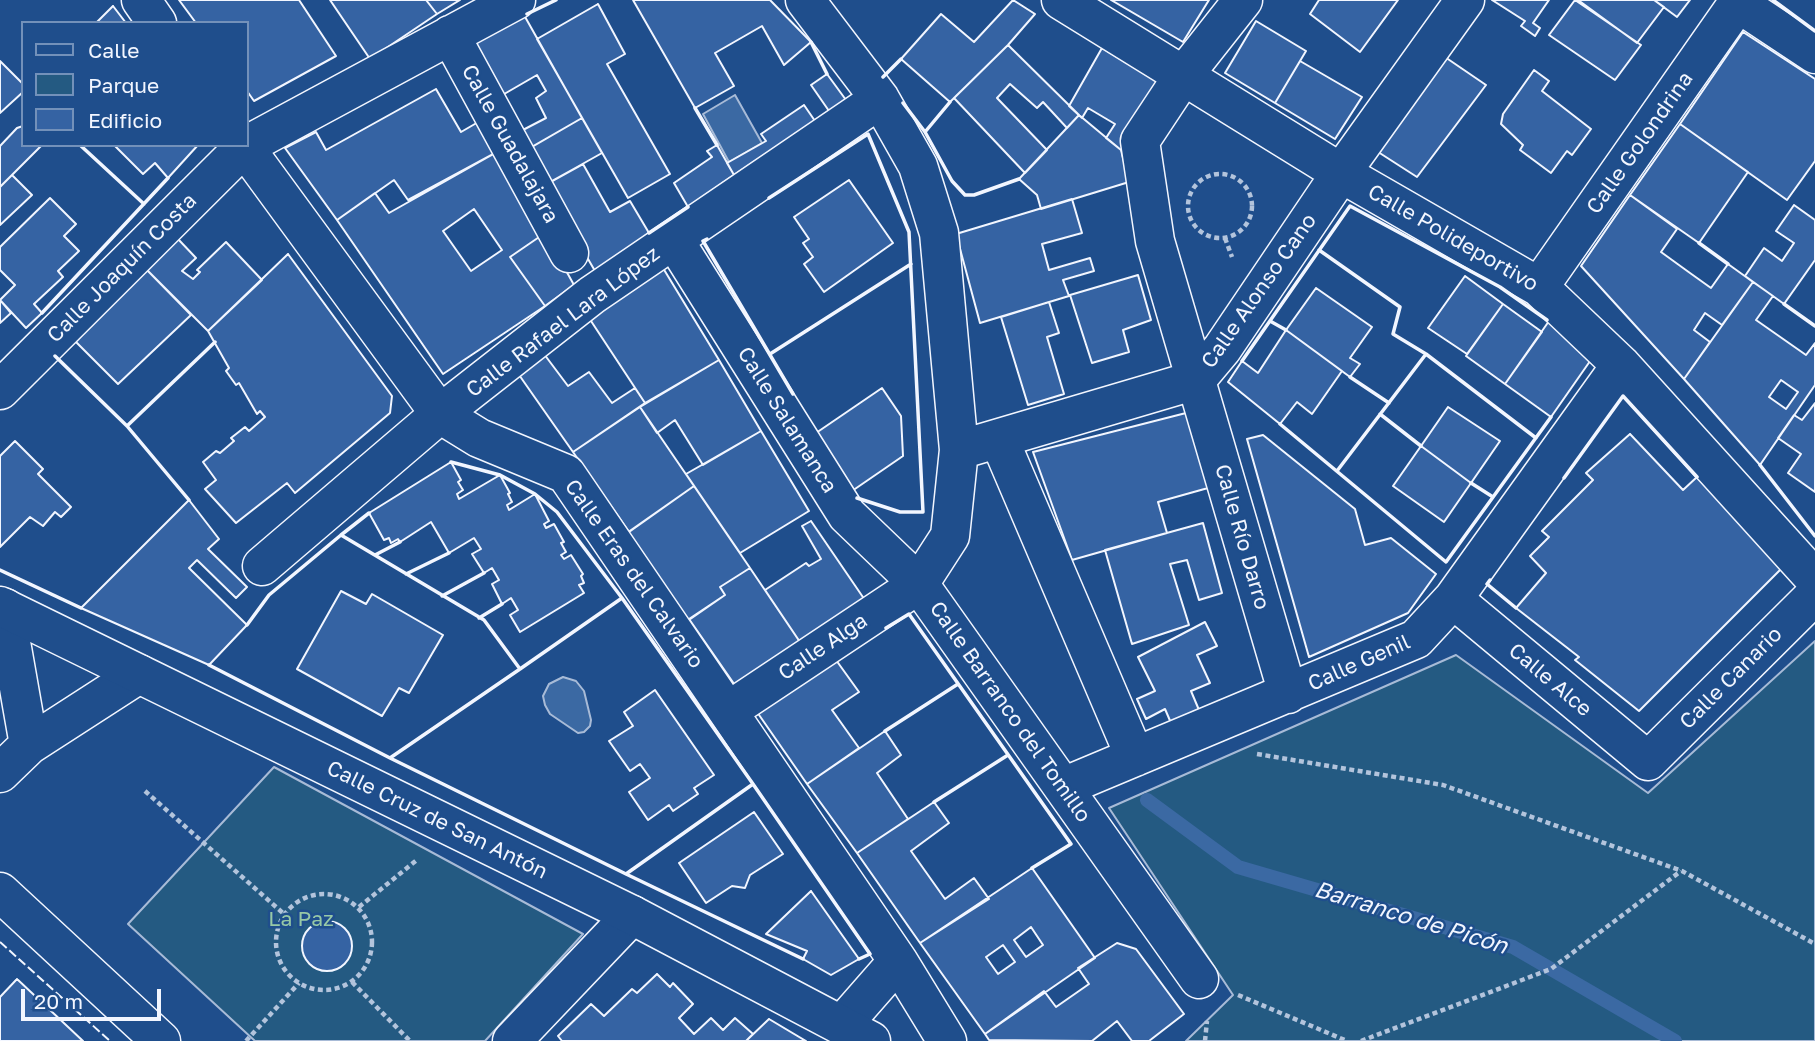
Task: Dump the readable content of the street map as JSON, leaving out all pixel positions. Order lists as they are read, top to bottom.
{
  "streets": {
    "street": [
      "Calle Golondrina",
      "Calle Guadalajara",
      "Calle Polideportivo",
      "Calle Joaquín Costa",
      "Calle Alonso Cano",
      "Calle Rafael Lara López",
      "Calle Salamanca",
      "Calle Río Darro",
      "Calle Eras del Calvario",
      "Calle Alga",
      "Calle Genil",
      "Calle Canario",
      "Calle Alce",
      "Calle Barranco del Tomillo",
      "Calle Cruz de San Antón"
    ]
  },
  "crossings": [
    ["Calle Golondrina", "Calle Polideportivo"],
    ["Calle Guadalajara", "Calle Joaquín Costa"],
    ["Calle Polideportivo", "Calle Alonso Cano"],
    ["Calle Polideportivo", "Calle Río Darro"],
    ["Calle Polideportivo", "Calle Genil"],
    ["Calle Alonso Cano", "Calle Río Darro"],
    ["Calle Alonso Cano", "Calle Barranco del Tomillo"],
    ["Calle Rafael Lara López", "Calle Salamanca"],
    ["Calle Rafael Lara López", "Calle Eras del Calvario"],
    ["Calle Rafael Lara López", "Calle Barranco del Tomillo"],
    ["Calle Salamanca", "Calle Alga"],
    ["Calle Salamanca", "Calle Barranco del Tomillo"],
    ["Calle Río Darro", "Calle Genil"],
    ["Calle Eras del Calvario", "Calle Alga"],
    ["Calle Alga", "Calle Barranco del Tomillo"],
    ["Calle Genil", "Calle Alce"],
    ["Calle Genil", "Calle Barranco del Tomillo"],
    ["Calle Canario", "Calle Alce"]
  ],
  "water": ["Barranco de Picón"],
  "parks": ["La Paz"],
  "legend": ["Calle", "Parque", "Edificio"],
  "scale_bar": "20 m"
}
